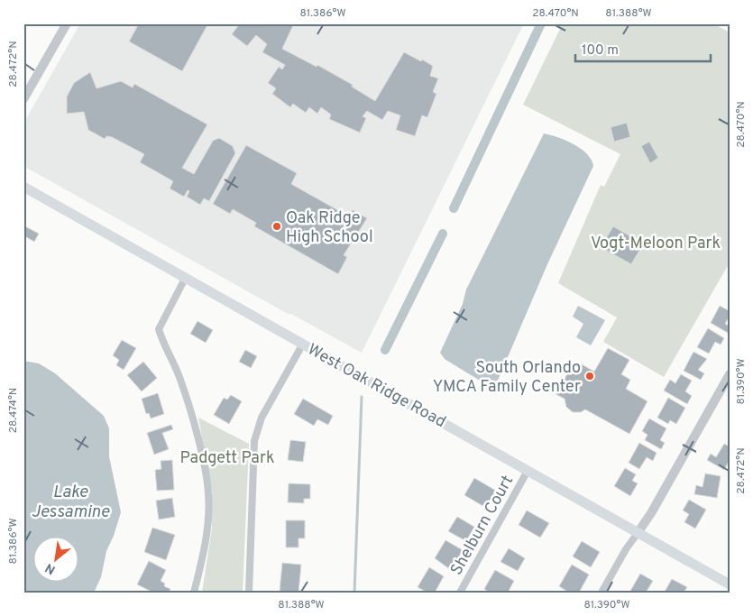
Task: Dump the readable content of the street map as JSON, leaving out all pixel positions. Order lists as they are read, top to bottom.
{
  "streets": {
    "main road": ["West Oak Ridge Road"],
    "street": ["Shelburn Court"]
  },
  "crossings": [
    ["West Oak Ridge Road", "Shelburn Court"]
  ],
  "water": ["Lake Jessamine"],
  "parks": ["Vogt-Meloon Park", "Padgett Park"],
  "places": ["Oak Ridge High School", "South Orlando YMCA Family Center"],
  "scale_bar": "100 m",
  "north": "bottom left",
  "coordinates": [
    "81.386°W",
    "28.470°N",
    "81.388°W",
    "28.472°N",
    "81.390°W",
    "28.474°N"
  ]
}
